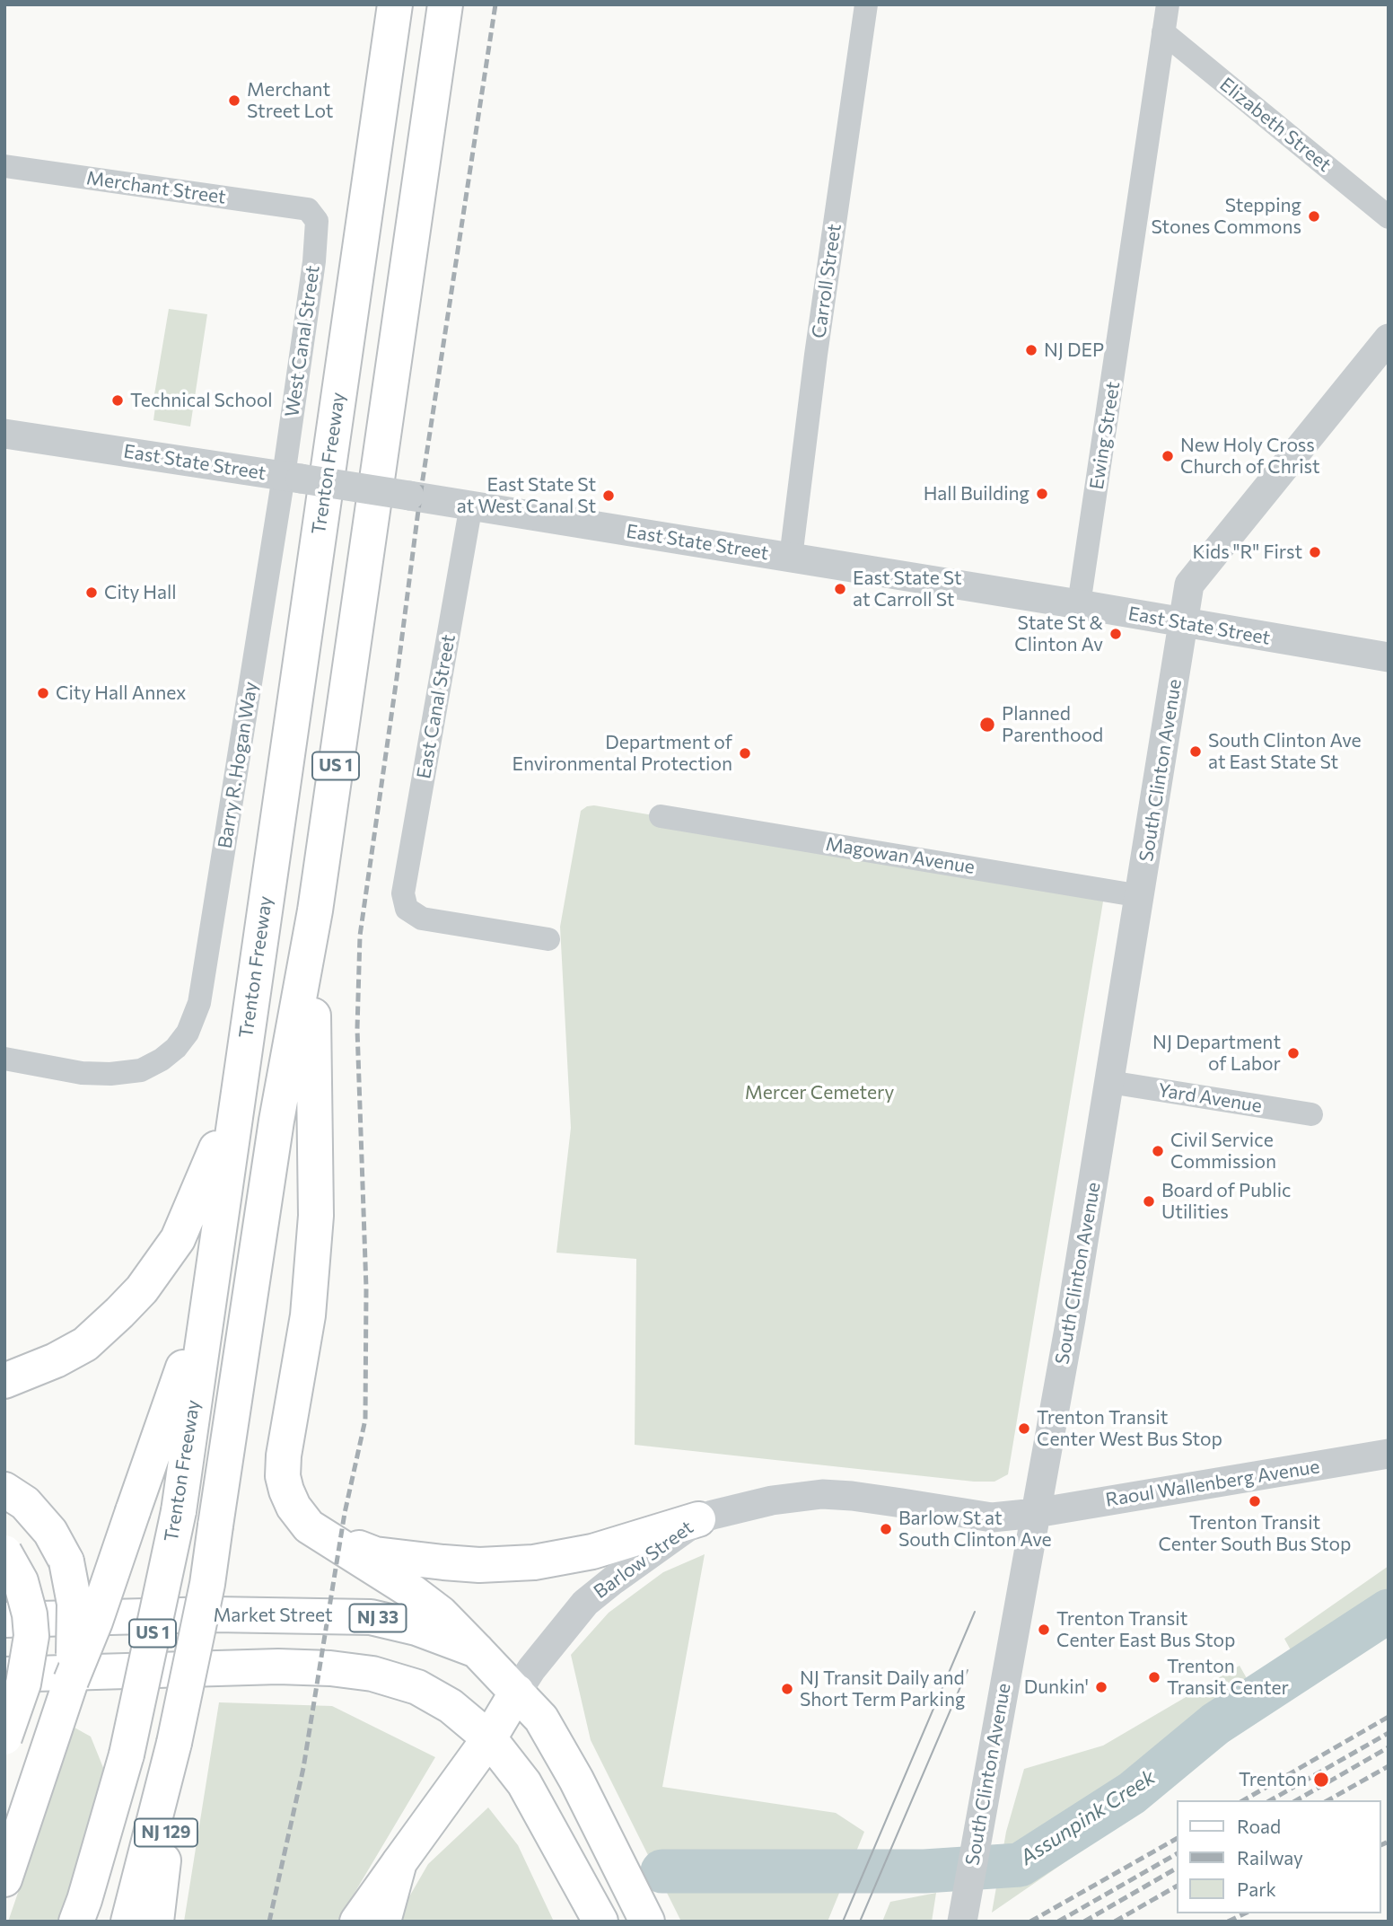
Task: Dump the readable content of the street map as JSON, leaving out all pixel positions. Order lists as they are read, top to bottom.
{
  "streets": {
    "main road": [
      "Trenton Freeway",
      "US 1",
      "Market Street",
      "NJ 33",
      "NJ 129"
    ],
    "street": [
      "Elizabeth Street",
      "Merchant Street",
      "Carroll Street",
      "West Canal Street",
      "Ewing Street",
      "East State Street",
      "East Canal Street",
      "Barry R. Hogan Way",
      "South Clinton Avenue",
      "Magowan Avenue",
      "Yard Avenue",
      "Raoul Wallenberg Avenue",
      "Barlow Street"
    ]
  },
  "crossings": [
    ["Elizabeth Street", "Ewing Street"],
    ["Merchant Street", "West Canal Street"],
    ["Carroll Street", "East State Street"],
    ["West Canal Street", "East State Street"],
    ["West Canal Street", "Barry R. Hogan Way"],
    ["Ewing Street", "East State Street"],
    ["East State Street", "East Canal Street"],
    ["East State Street", "Barry R. Hogan Way"],
    ["East State Street", "South Clinton Avenue"],
    ["US 1", "NJ 129"],
    ["South Clinton Avenue", "Magowan Avenue"],
    ["South Clinton Avenue", "Yard Avenue"],
    ["South Clinton Avenue", "Raoul Wallenberg Avenue"],
    ["South Clinton Avenue", "Barlow Street"],
    ["Raoul Wallenberg Avenue", "Barlow Street"],
    ["Barlow Street", "Market Street"]
  ],
  "water": ["Assunpink Creek"],
  "parks": ["Mercer Cemetery"],
  "places": [
    "Merchant Street Lot",
    "Stepping Stones Commons",
    "NJ DEP",
    "Technical School",
    "New Holy Cross Church of Christ",
    "Hall Building",
    "East State St at West Canal St",
    "Kids \"R\" First",
    "East State St at Carroll St",
    "City Hall",
    "State St & Clinton Av",
    "City Hall Annex",
    "Planned Parenthood",
    "South Clinton Ave at East State St",
    "Department of Environmental Protection",
    "NJ Department of Labor",
    "Civil Service Commission",
    "Board of Public Utilities",
    "Trenton Transit Center West Bus Stop",
    "Trenton Transit Center South Bus Stop",
    "Barlow St at South Clinton Ave",
    "Trenton Transit Center East Bus Stop",
    "Trenton Transit Center",
    "Dunkin'",
    "NJ Transit Daily and Short Term Parking",
    "Trenton"
  ],
  "legend": ["Road", "Railway", "Park"]
}
